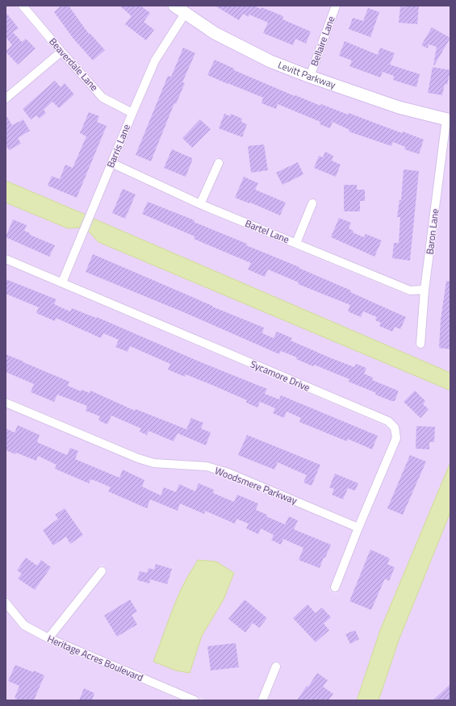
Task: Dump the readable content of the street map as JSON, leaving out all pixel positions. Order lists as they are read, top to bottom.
{
  "streets": {
    "street": [
      "Bellaire Lane",
      "Beaverdale Lane",
      "Levitt Parkway",
      "Barris Lane",
      "Bartel Lane",
      "Baron Lane",
      "Sycamore Drive",
      "Woodsmere Parkway",
      "Heritage Acres Boulevard"
    ]
  },
  "crossings": [
    ["Bellaire Lane", "Levitt Parkway"],
    ["Beaverdale Lane", "Barris Lane"],
    ["Levitt Parkway", "Barris Lane"],
    ["Levitt Parkway", "Baron Lane"],
    ["Barris Lane", "Bartel Lane"],
    ["Barris Lane", "Sycamore Drive"],
    ["Bartel Lane", "Baron Lane"],
    ["Sycamore Drive", "Woodsmere Parkway"]
  ]
}
